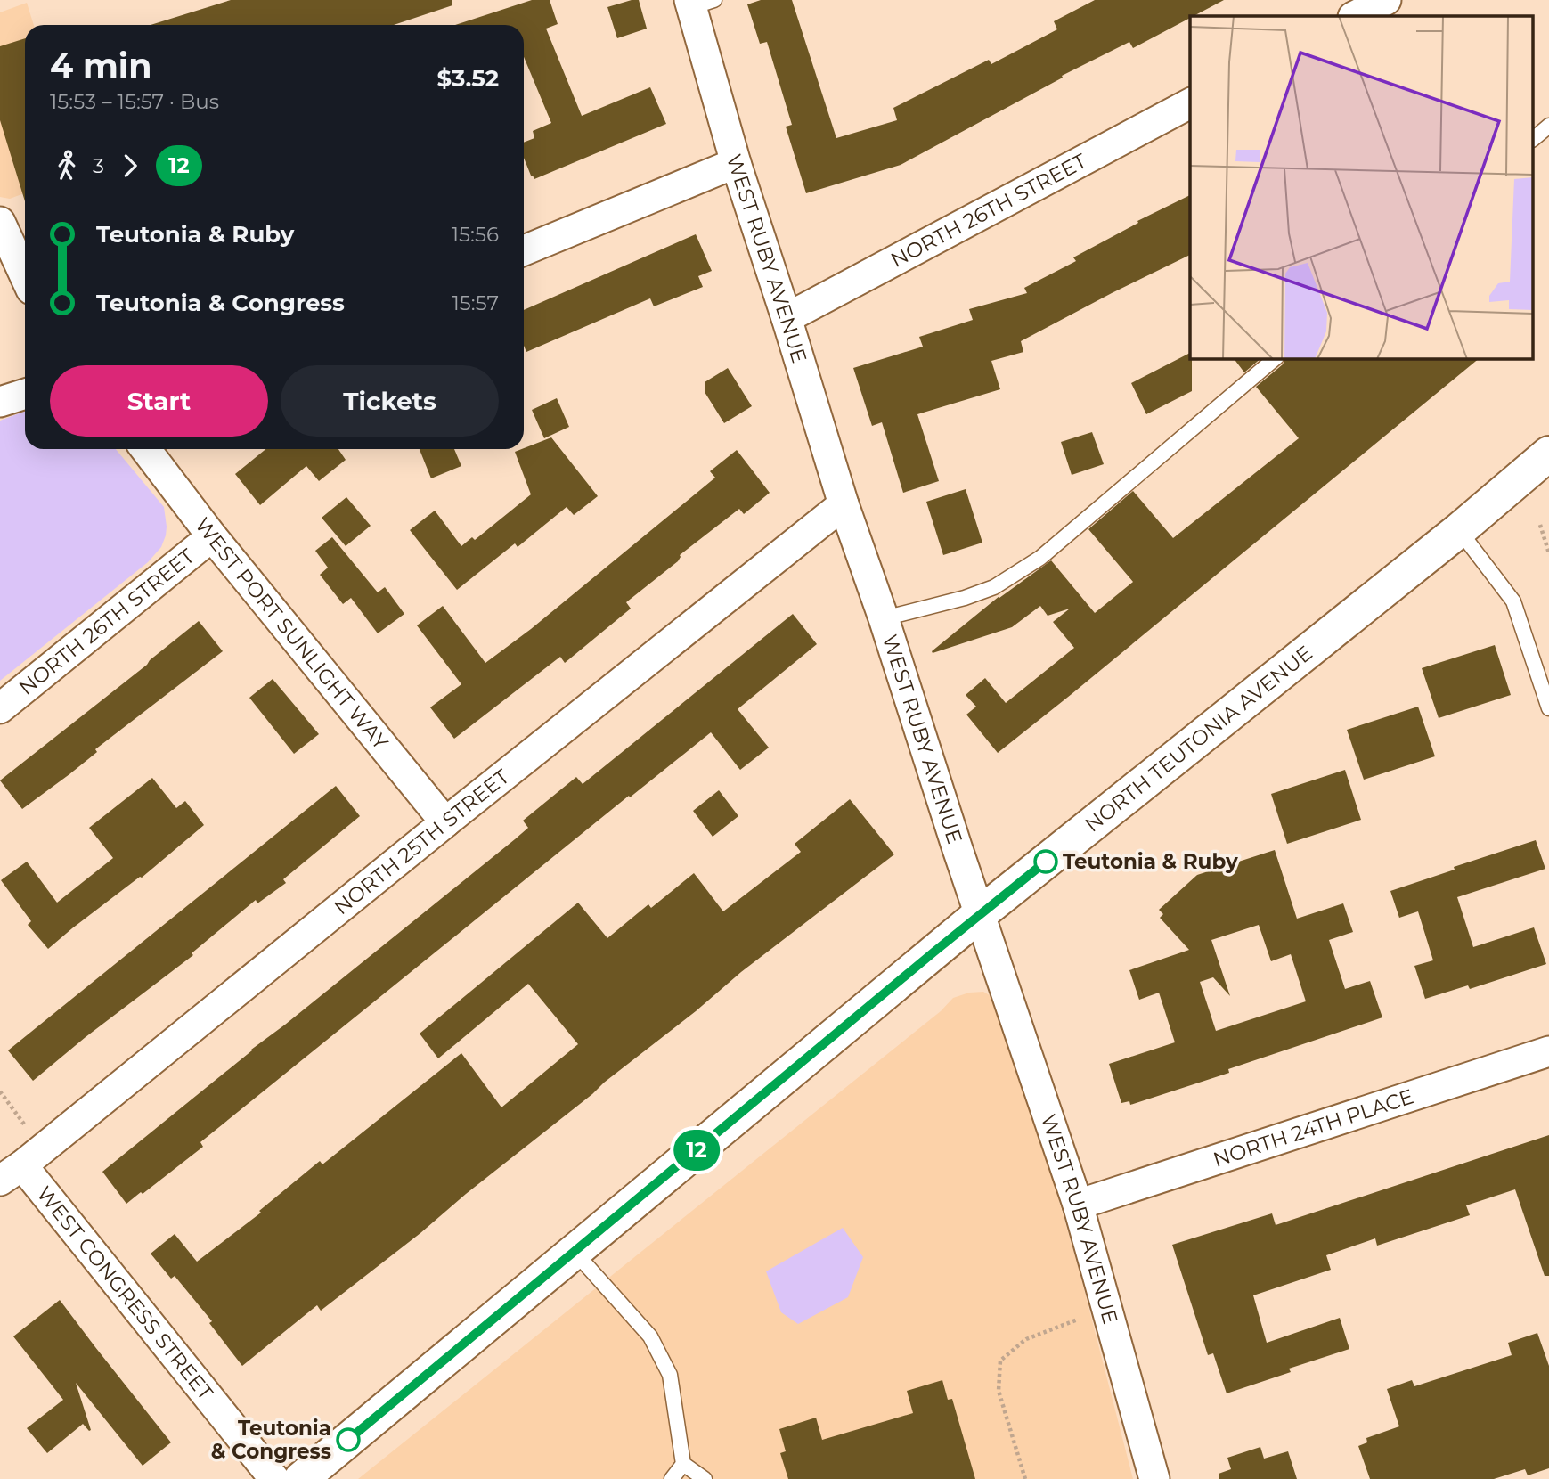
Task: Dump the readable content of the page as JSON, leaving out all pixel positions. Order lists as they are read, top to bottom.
{
  "streets": {
    "main road": ["NORTH TEUTONIA AVENUE"],
    "street": [
      "NORTH 26TH STREET",
      "WEST RUBY AVENUE",
      "WEST PORT SUNLIGHT WAY",
      "NORTH 25TH STREET",
      "NORTH 24TH PLACE",
      "WEST CONGRESS STREET"
    ]
  },
  "crossings": [
    ["NORTH 26TH STREET", "WEST RUBY AVENUE"],
    ["NORTH 26TH STREET", "WEST PORT SUNLIGHT WAY"],
    ["WEST RUBY AVENUE", "NORTH TEUTONIA AVENUE"],
    ["WEST RUBY AVENUE", "NORTH 25TH STREET"],
    ["WEST RUBY AVENUE", "NORTH 24TH PLACE"],
    ["WEST PORT SUNLIGHT WAY", "NORTH 25TH STREET"],
    ["NORTH 25TH STREET", "WEST CONGRESS STREET"]
  ],
  "places": ["Teutonia & Ruby", "Teutonia & Congress"],
  "lines": ["bus line 12"],
  "page": {
    "on_map": "12",
    "heading": ["4 min", "15:53 – 15:57 · Bus", "$3.52"],
    "legs": ["3", "12"],
    "list": [
      {
        "name": "Teutonia & Ruby",
        "value": "15:56"
      },
      {
        "name": "Teutonia & Congress",
        "value": "15:57"
      }
    ],
    "buttons": ["Start", "Tickets"]
  }
}
